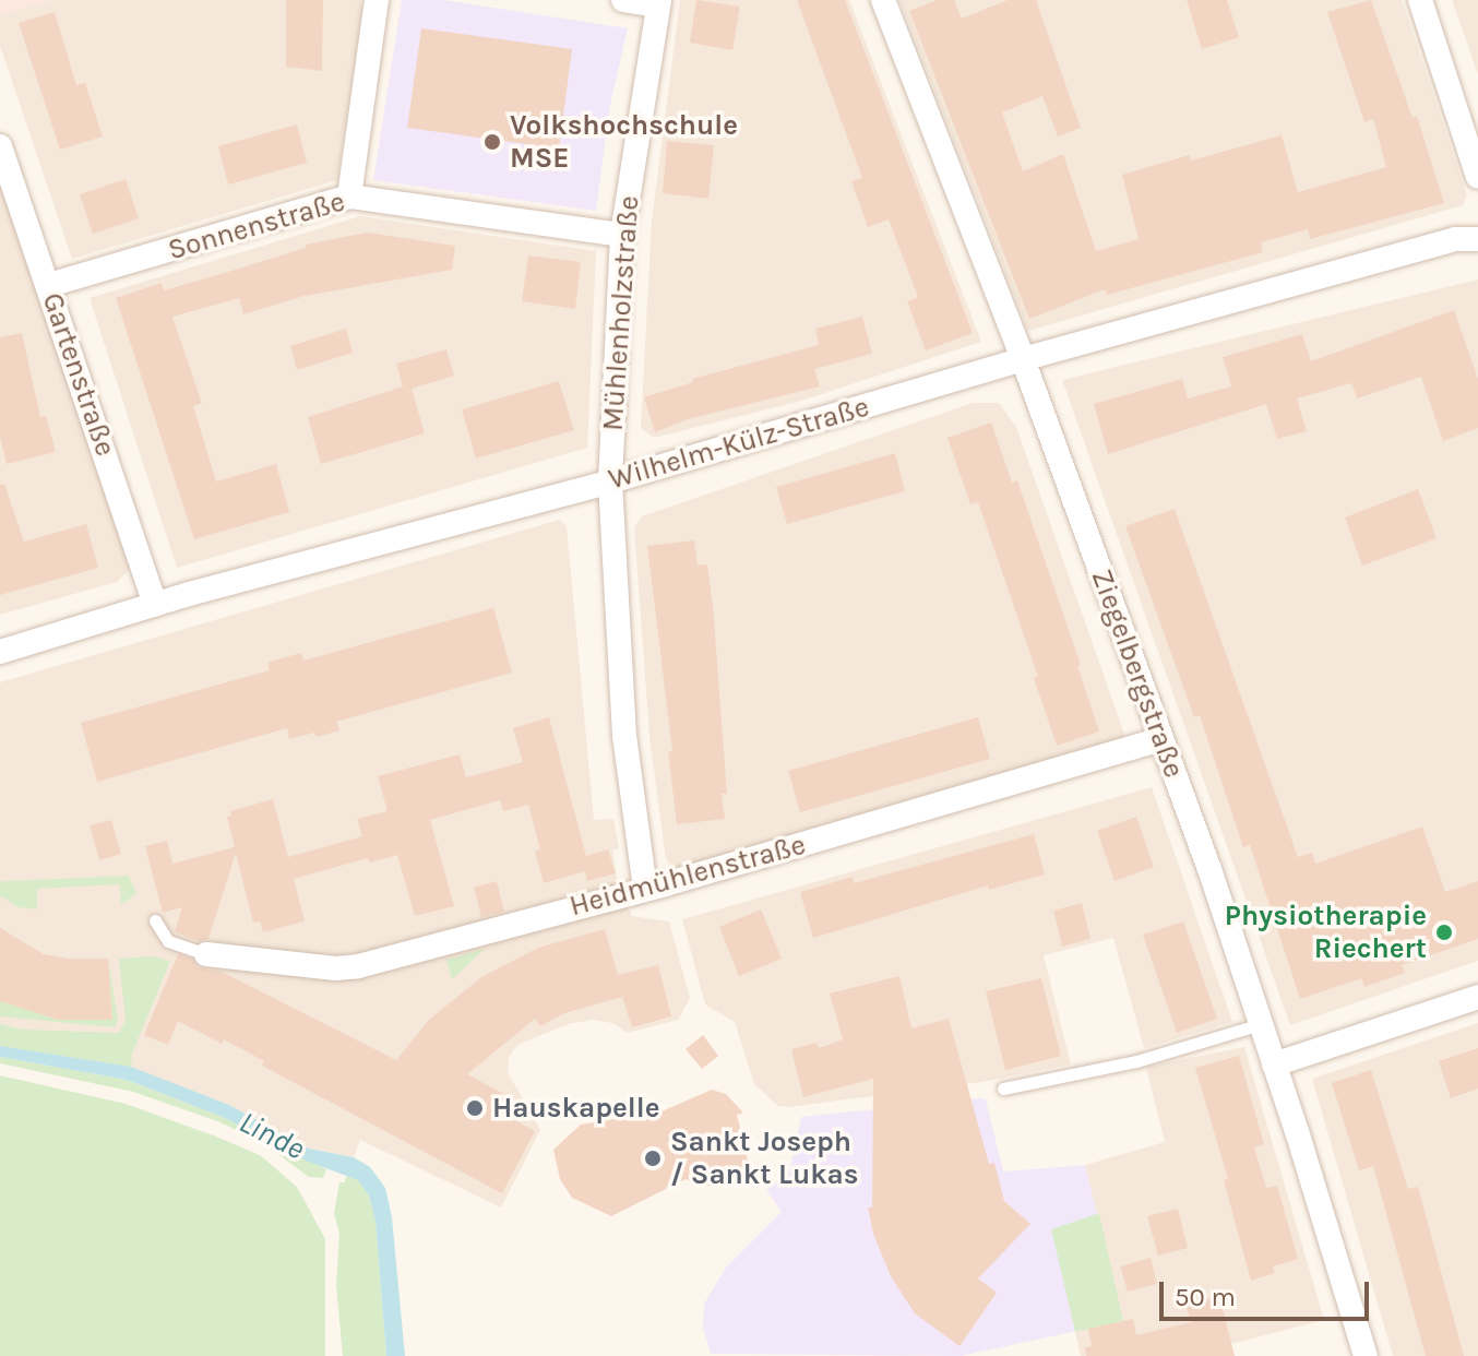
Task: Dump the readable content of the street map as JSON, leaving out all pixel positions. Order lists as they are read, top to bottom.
{
  "streets": {
    "street": [
      "Sonnenstraße",
      "Mühlenholzstraße",
      "Gartenstraße",
      "Wilhelm-Külz-Straße",
      "Ziegelbergstraße",
      "Heidmühlenstraße"
    ]
  },
  "crossings": [
    ["Sonnenstraße", "Mühlenholzstraße"],
    ["Sonnenstraße", "Gartenstraße"],
    ["Mühlenholzstraße", "Wilhelm-Külz-Straße"],
    ["Mühlenholzstraße", "Heidmühlenstraße"],
    ["Gartenstraße", "Wilhelm-Külz-Straße"],
    ["Wilhelm-Külz-Straße", "Ziegelbergstraße"],
    ["Ziegelbergstraße", "Heidmühlenstraße"]
  ],
  "water": ["Linde"],
  "places": [
    "Volkshochschule MSE",
    "Physiotherapie Riechert",
    "Hauskapelle",
    "Sankt Joseph / Sankt Lukas"
  ],
  "scale_bar": "50 m"
}
